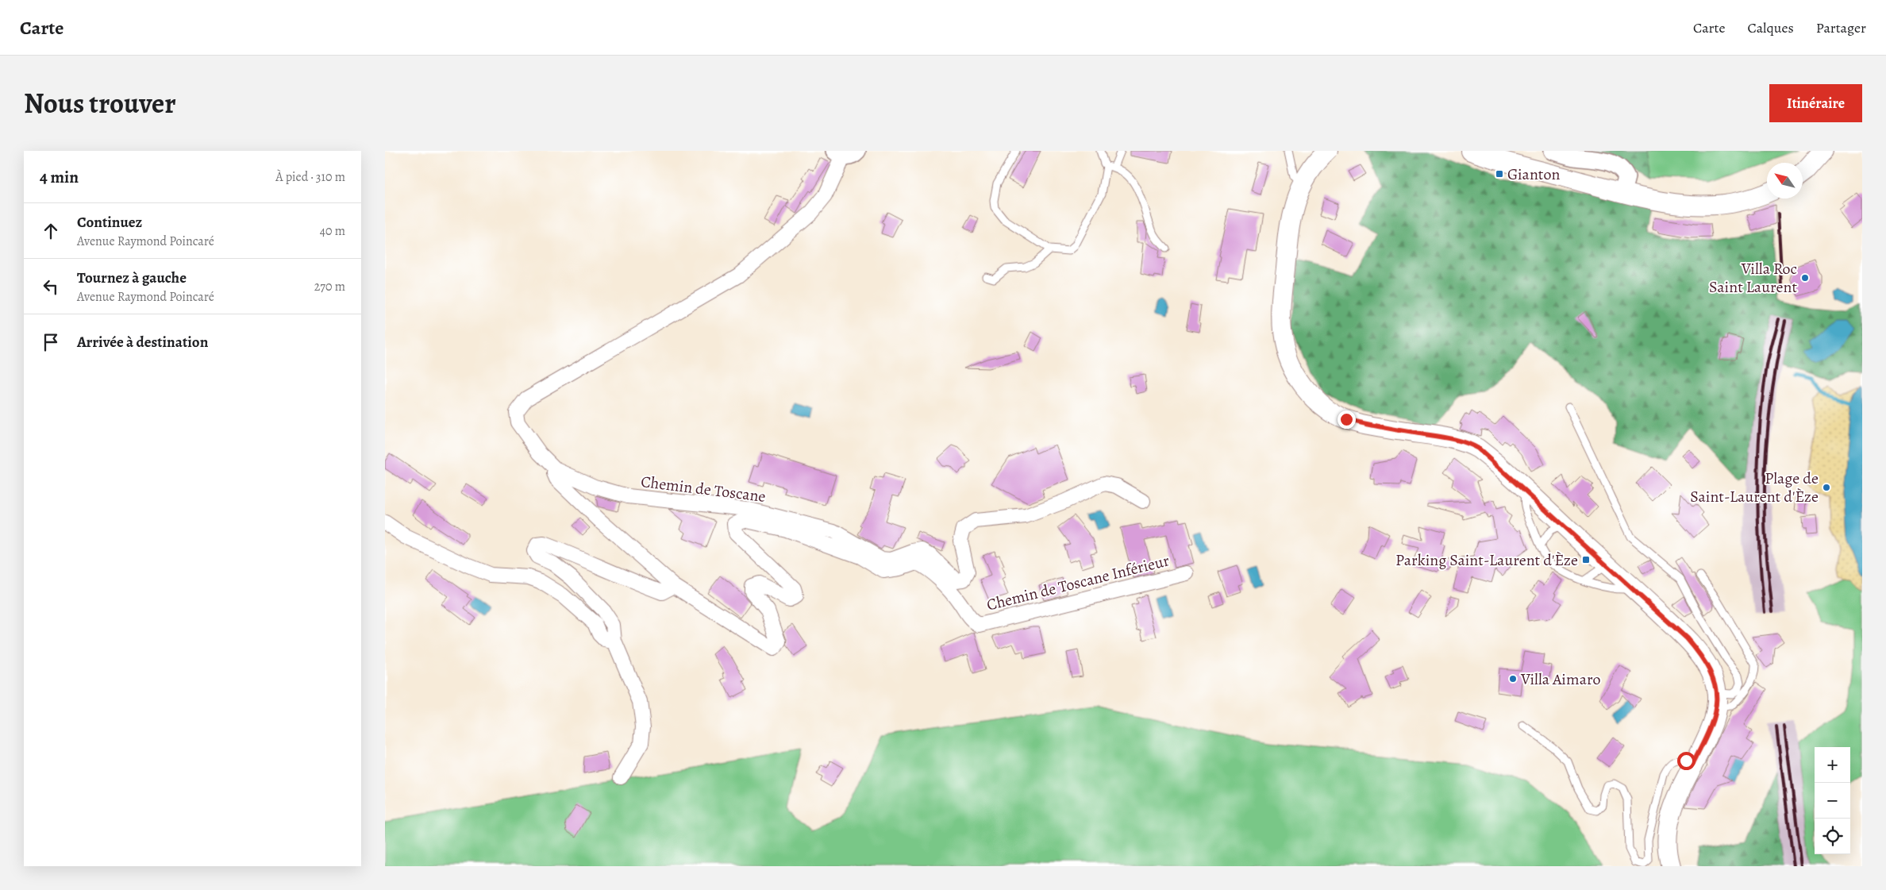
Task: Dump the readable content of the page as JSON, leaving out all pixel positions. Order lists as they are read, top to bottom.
{
  "streets": {
    "street": ["Chemin de Toscane", "Chemin de Toscane Inférieur"]
  },
  "places": {
    "transit": ["Gianton", "Parking Saint-Laurent d'Èze"],
    "other": ["Villa Roc Saint Laurent", "Plage de Saint-Laurent d'Èze", "Villa Aimaro"]
  },
  "north": "top left",
  "page": {
    "header": "Carte",
    "nav": ["Carte", "Calques", "Partager"],
    "title": "Nous trouver",
    "buttons": "Itinéraire",
    "heading": ["4 min", "À pied · 310 m"],
    "list": [
      ["Continuez", "Avenue Raymond Poincaré", "40 m"],
      ["Tournez à gauche", "Avenue Raymond Poincaré", "270 m"],
      "Arrivée à destination"
    ],
    "map_buttons": ["+", "−"]
  }
}
